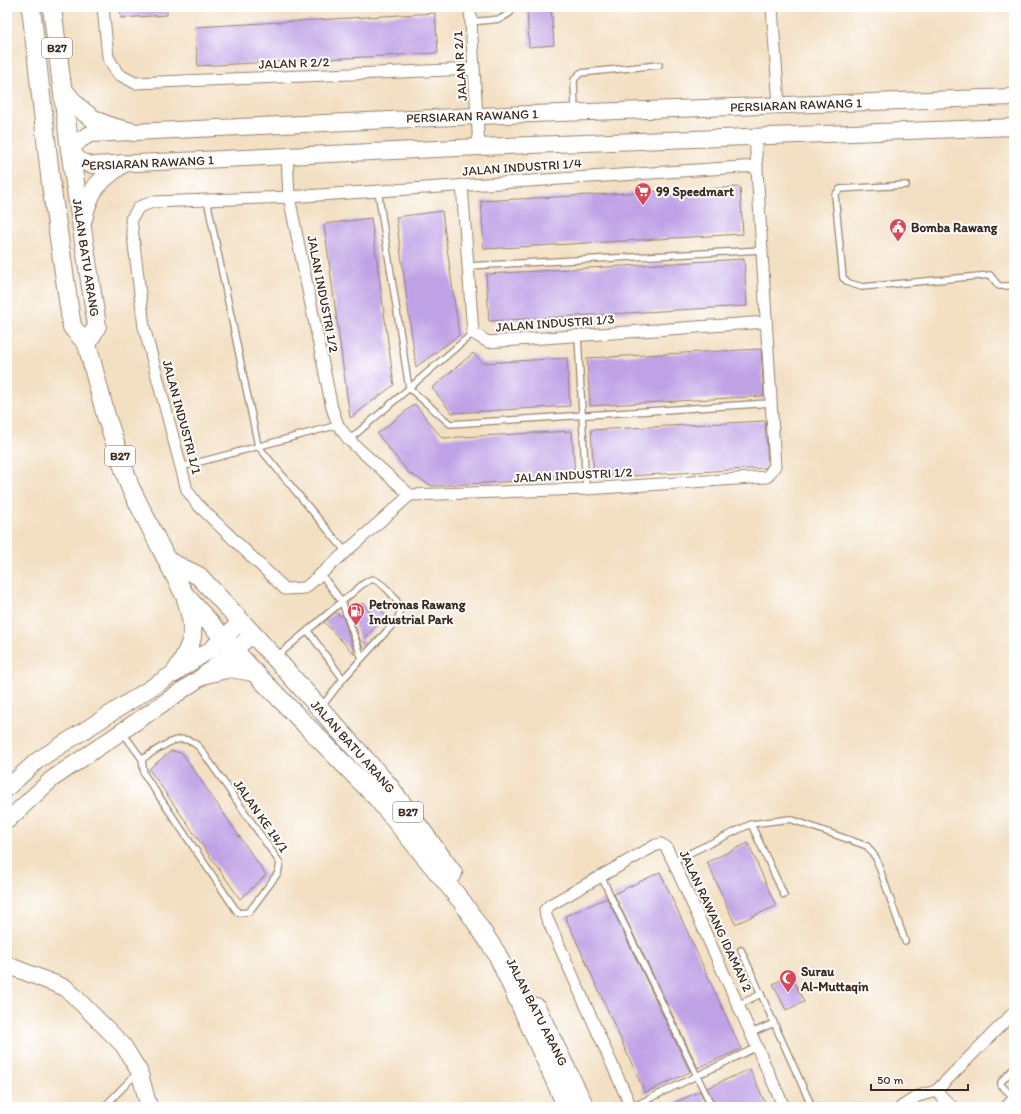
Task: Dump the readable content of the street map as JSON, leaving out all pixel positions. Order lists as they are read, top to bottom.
{
  "streets": {
    "main road": ["B27", "JALAN BATU ARANG"],
    "street": [
      "JALAN R 2/2",
      "JALAN R 2/1",
      "PERSIARAN RAWANG 1",
      "JALAN INDUSTRI 1/4",
      "JALAN INDUSTRI 1/2",
      "JALAN INDUSTRI 1/3",
      "JALAN INDUSTRI 1/1",
      "JALAN RAWANG IDAMAN 2"
    ],
    "lane": ["JALAN KE 14/1"]
  },
  "crossings": [
    ["JALAN R 2/2", "JALAN R 2/1"],
    ["JALAN R 2/1", "PERSIARAN RAWANG 1"],
    ["PERSIARAN RAWANG 1", "JALAN BATU ARANG"],
    ["PERSIARAN RAWANG 1", "JALAN INDUSTRI 1/2"],
    ["JALAN INDUSTRI 1/4", "JALAN INDUSTRI 1/2"],
    ["JALAN INDUSTRI 1/4", "JALAN INDUSTRI 1/1"],
    ["JALAN INDUSTRI 1/2", "JALAN INDUSTRI 1/3"],
    ["JALAN INDUSTRI 1/2", "JALAN INDUSTRI 1/1"]
  ],
  "places": {
    "supermarket": ["99 Speedmart"],
    "public building": ["Bomba Rawang"],
    "fuel station": ["Petronas Rawang Industrial Park"],
    "mosque": ["Surau Al-Muttaqin"]
  },
  "scale_bar": "50 m"
}
